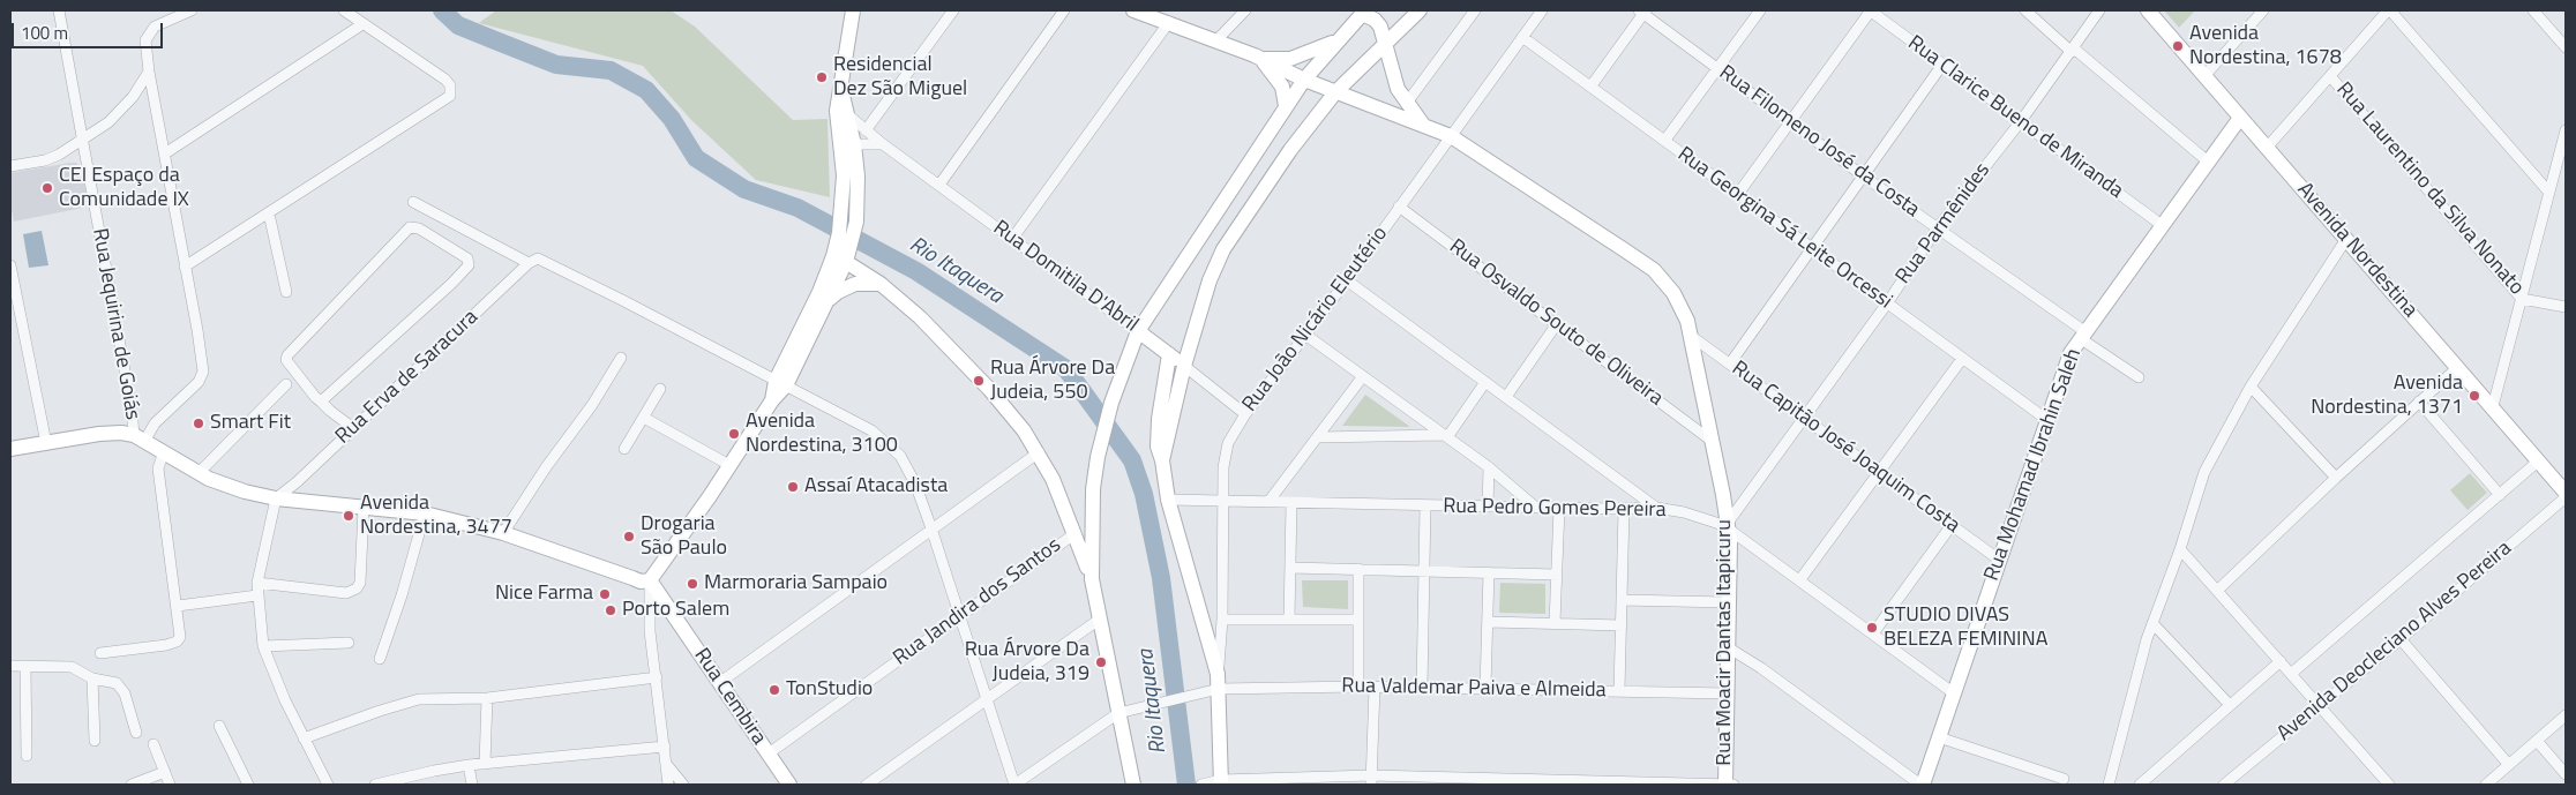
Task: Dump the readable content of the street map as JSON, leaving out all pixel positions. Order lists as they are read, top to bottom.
{
  "streets": {
    "street": [
      "Rua Clarice Bueno de Miranda",
      "Rua Filomeno José da Costa",
      "Rua Laurentino da Silva Nonato",
      "Rua Parmênides",
      "Rua Georgina Sá Leite Orcessi",
      "Avenida Nordestina",
      "Rua Domitila D'Abril",
      "Rua João Nicário Eleutério",
      "Rua Osvaldo Souto de Oliveira",
      "Rua Jequirina de Goiás",
      "Rua Erva de Saracura",
      "Rua Capitão José Joaquim Costa",
      "Rua Mohamad Ibrahin Saleh",
      "Rua Pedro Gomes Pereira",
      "Rua Jandira dos Santos",
      "Avenida Deocleciano Alves Pereira",
      "Rua Moacir Dantas Itapicuru",
      "Rua Valdemar Paiva e Almeida",
      "Rua Cembira"
    ]
  },
  "crossings": [
    ["Rua Clarice Bueno de Miranda", "Rua Parmênides"],
    ["Rua Clarice Bueno de Miranda", "Rua Mohamad Ibrahin Saleh"],
    ["Rua Filomeno José da Costa", "Rua Parmênides"],
    ["Rua Filomeno José da Costa", "Rua Mohamad Ibrahin Saleh"],
    ["Rua Parmênides", "Rua Georgina Sá Leite Orcessi"],
    ["Rua Parmênides", "Rua Capitão José Joaquim Costa"],
    ["Rua Parmênides", "Rua Pedro Gomes Pereira"],
    ["Rua Parmênides", "Rua Moacir Dantas Itapicuru"],
    ["Rua Georgina Sá Leite Orcessi", "Rua João Nicário Eleutério"],
    ["Rua Georgina Sá Leite Orcessi", "Rua Mohamad Ibrahin Saleh"],
    ["Avenida Nordestina", "Rua Mohamad Ibrahin Saleh"],
    ["Rua Domitila D'Abril", "Rua João Nicário Eleutério"],
    ["Rua João Nicário Eleutério", "Rua Osvaldo Souto de Oliveira"],
    ["Rua João Nicário Eleutério", "Rua Pedro Gomes Pereira"],
    ["Rua João Nicário Eleutério", "Rua Moacir Dantas Itapicuru"],
    ["Rua Osvaldo Souto de Oliveira", "Rua Moacir Dantas Itapicuru"],
    ["Rua Capitão José Joaquim Costa", "Rua Mohamad Ibrahin Saleh"],
    ["Rua Capitão José Joaquim Costa", "Rua Moacir Dantas Itapicuru"],
    ["Rua Mohamad Ibrahin Saleh", "Rua Pedro Gomes Pereira"],
    ["Rua Pedro Gomes Pereira", "Rua Moacir Dantas Itapicuru"],
    ["Rua Jandira dos Santos", "Rua Cembira"],
    ["Rua Moacir Dantas Itapicuru", "Rua Valdemar Paiva e Almeida"]
  ],
  "water": ["Rio Itaquera"],
  "places": [
    "Avenida Nordestina, 1678",
    "Residencial Dez São Miguel",
    "CEI Espaço da Comunidade IX",
    "Rua Árvore Da Judeia, 550",
    "Avenida Nordestina, 1371",
    "Smart Fit",
    "Avenida Nordestina, 3100",
    "Assaí Atacadista",
    "Avenida Nordestina, 3477",
    "Drogaria São Paulo",
    "Marmoraria Sampaio",
    "Nice Farma",
    "Porto Salem",
    "STUDIO DIVAS BELEZA FEMININA",
    "Rua Árvore Da Judeia, 319",
    "TonStudio"
  ],
  "scale_bar": "100 m"
}
